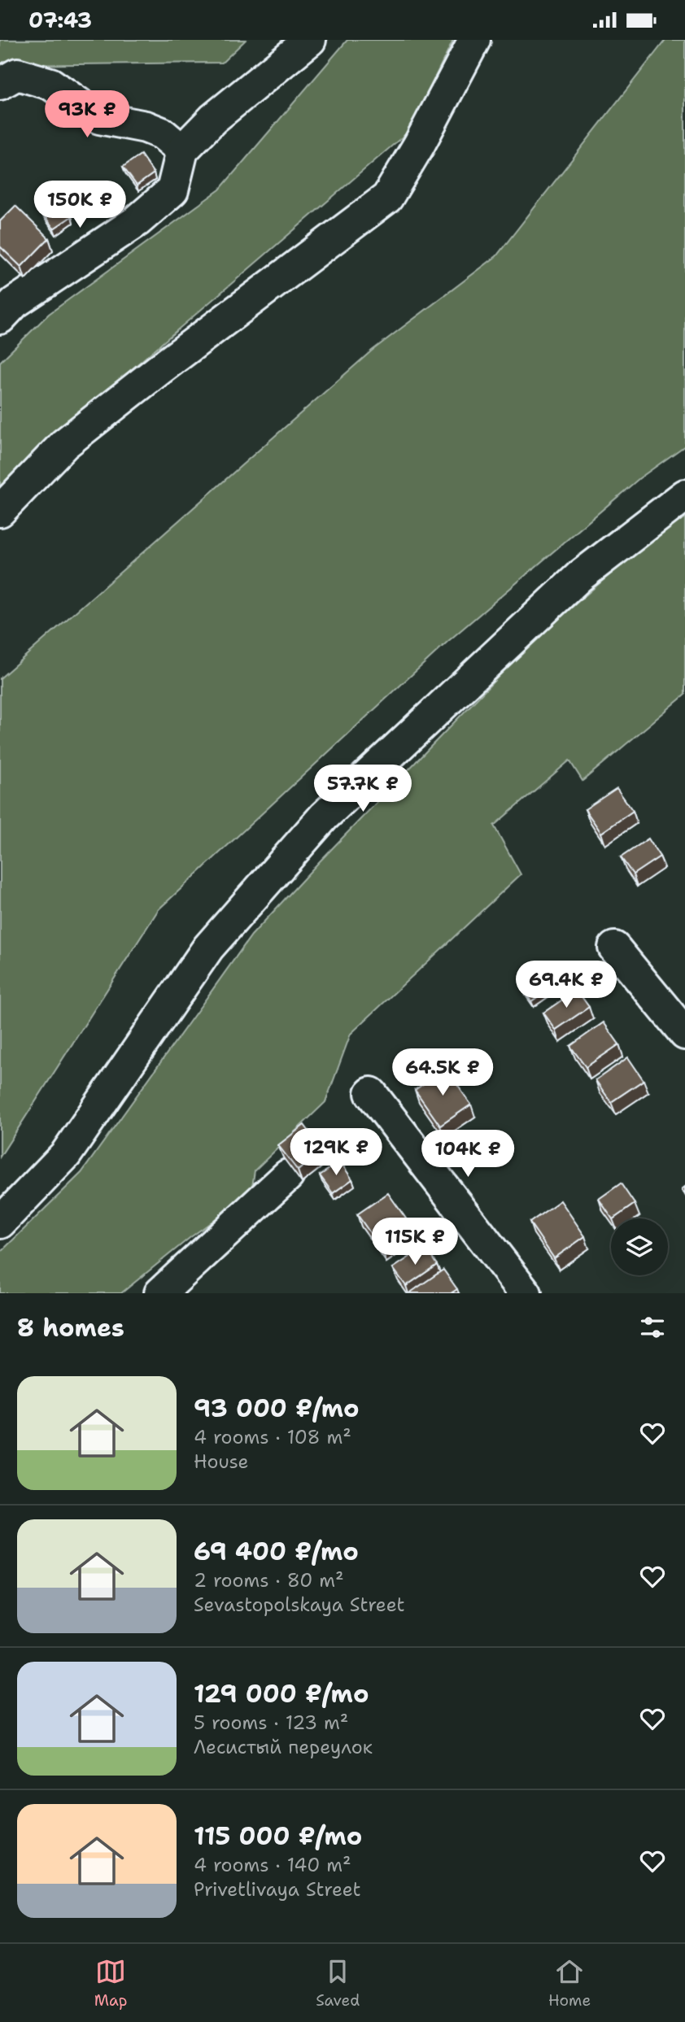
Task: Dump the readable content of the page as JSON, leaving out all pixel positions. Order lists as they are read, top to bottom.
{
  "page": {
    "status": "07:43",
    "price": [
      "93K ₽",
      "150K ₽",
      "57.7K ₽",
      "69.4K ₽",
      "64.5K ₽",
      "129K ₽",
      "104K ₽",
      "115K ₽"
    ],
    "heading": "8 homes",
    "list": [
      {
        "name": "93 000 ₽/mo",
        "note": "4 rooms · 108 m² · House"
      },
      {
        "name": "69 400 ₽/mo",
        "note": "2 rooms · 80 m² · Sevastopolskaya Street"
      },
      {
        "name": "129 000 ₽/mo",
        "note": "5 rooms · 123 m² · Лесистый переулок"
      },
      {
        "name": "115 000 ₽/mo",
        "note": "4 rooms · 140 m² · Privetlivaya Street"
      }
    ],
    "tabs": ["Map", "Saved", "Home"]
  }
}
